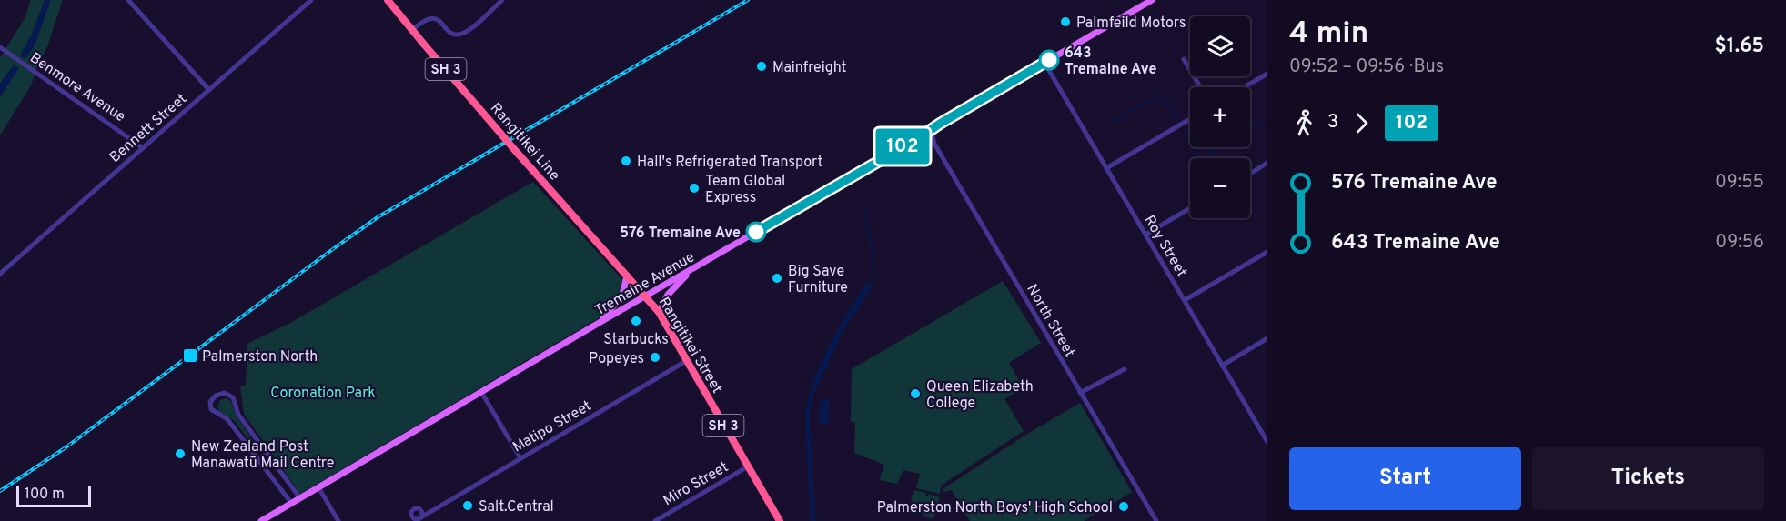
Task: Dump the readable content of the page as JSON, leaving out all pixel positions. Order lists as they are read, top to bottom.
{
  "streets": {
    "highway": ["SH 3", "Rangitikei Line", "Rangitikei Street"],
    "main road": ["Tremaine Avenue"],
    "street": [
      "Benmore Avenue",
      "Bennett Street",
      "Roy Street",
      "North Street",
      "Matipo Street",
      "Miro Street"
    ]
  },
  "crossings": [
    ["Benmore Avenue", "Bennett Street"],
    ["Rangitikei Line", "Tremaine Avenue"],
    ["Rangitikei Line", "Rangitikei Street"],
    ["Roy Street", "Tremaine Avenue"],
    ["Tremaine Avenue", "North Street"],
    ["Tremaine Avenue", "Rangitikei Street"],
    ["Rangitikei Street", "Matipo Street"],
    ["Rangitikei Street", "Miro Street"]
  ],
  "parks": ["Coronation Park"],
  "places": {
    "other": [
      "Palmfeild Motors",
      "643 Tremaine Ave",
      "Mainfreight",
      "Hall's Refrigerated Transport",
      "Team Global Express",
      "576 Tremaine Ave",
      "Big Save Furniture",
      "Starbucks",
      "Popeyes",
      "Queen Elizabeth College",
      "New Zealand Post Manawatū Mail Centre",
      "Salt.Central",
      "Palmerston North Boys' High School"
    ],
    "transit": ["Palmerston North"]
  },
  "lines": ["bus line 102"],
  "scale_bar": "100 m",
  "page": {
    "on_map": "102",
    "heading": ["4 min", "09:52 – 09:56 · Bus", "$1.65"],
    "map_buttons": ["+", "−"],
    "legs": ["3", "102"],
    "list": [
      {
        "name": "576 Tremaine Ave",
        "value": "09:55"
      },
      {
        "name": "643 Tremaine Ave",
        "value": "09:56"
      }
    ],
    "buttons": ["Start", "Tickets"],
    "scale": "100 m"
  }
}
